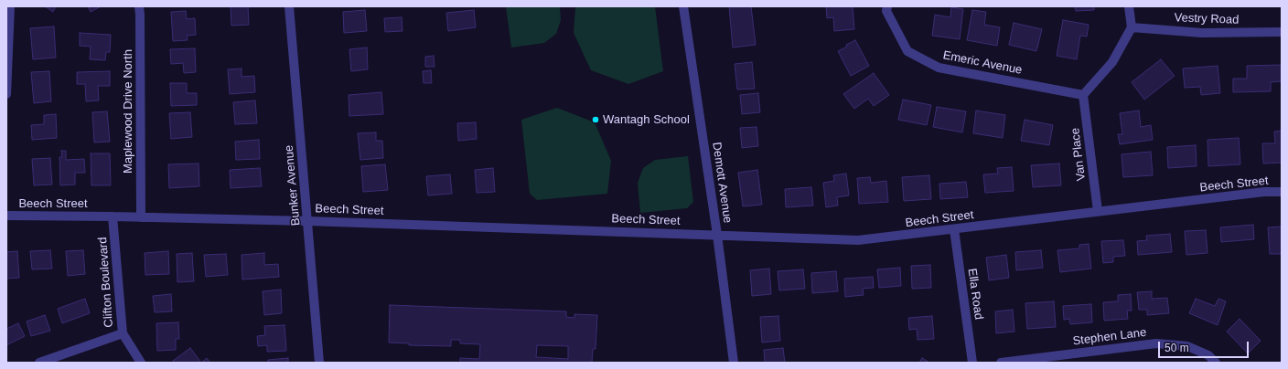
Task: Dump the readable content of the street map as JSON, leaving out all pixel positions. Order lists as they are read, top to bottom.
{
  "streets": {
    "street": [
      "Vestry Road",
      "Emeric Avenue",
      "Maplewood Drive North",
      "Van Place",
      "Demott Avenue",
      "Beech Street",
      "Bunker Avenue",
      "Clifton Boulevard",
      "Ella Road",
      "Stephen Lane"
    ]
  },
  "crossings": [
    ["Emeric Avenue", "Van Place"],
    ["Maplewood Drive North", "Beech Street"],
    ["Van Place", "Beech Street"],
    ["Demott Avenue", "Beech Street"],
    ["Beech Street", "Bunker Avenue"],
    ["Beech Street", "Clifton Boulevard"],
    ["Beech Street", "Ella Road"]
  ],
  "places": ["Wantagh School"],
  "scale_bar": "50 m"
}
